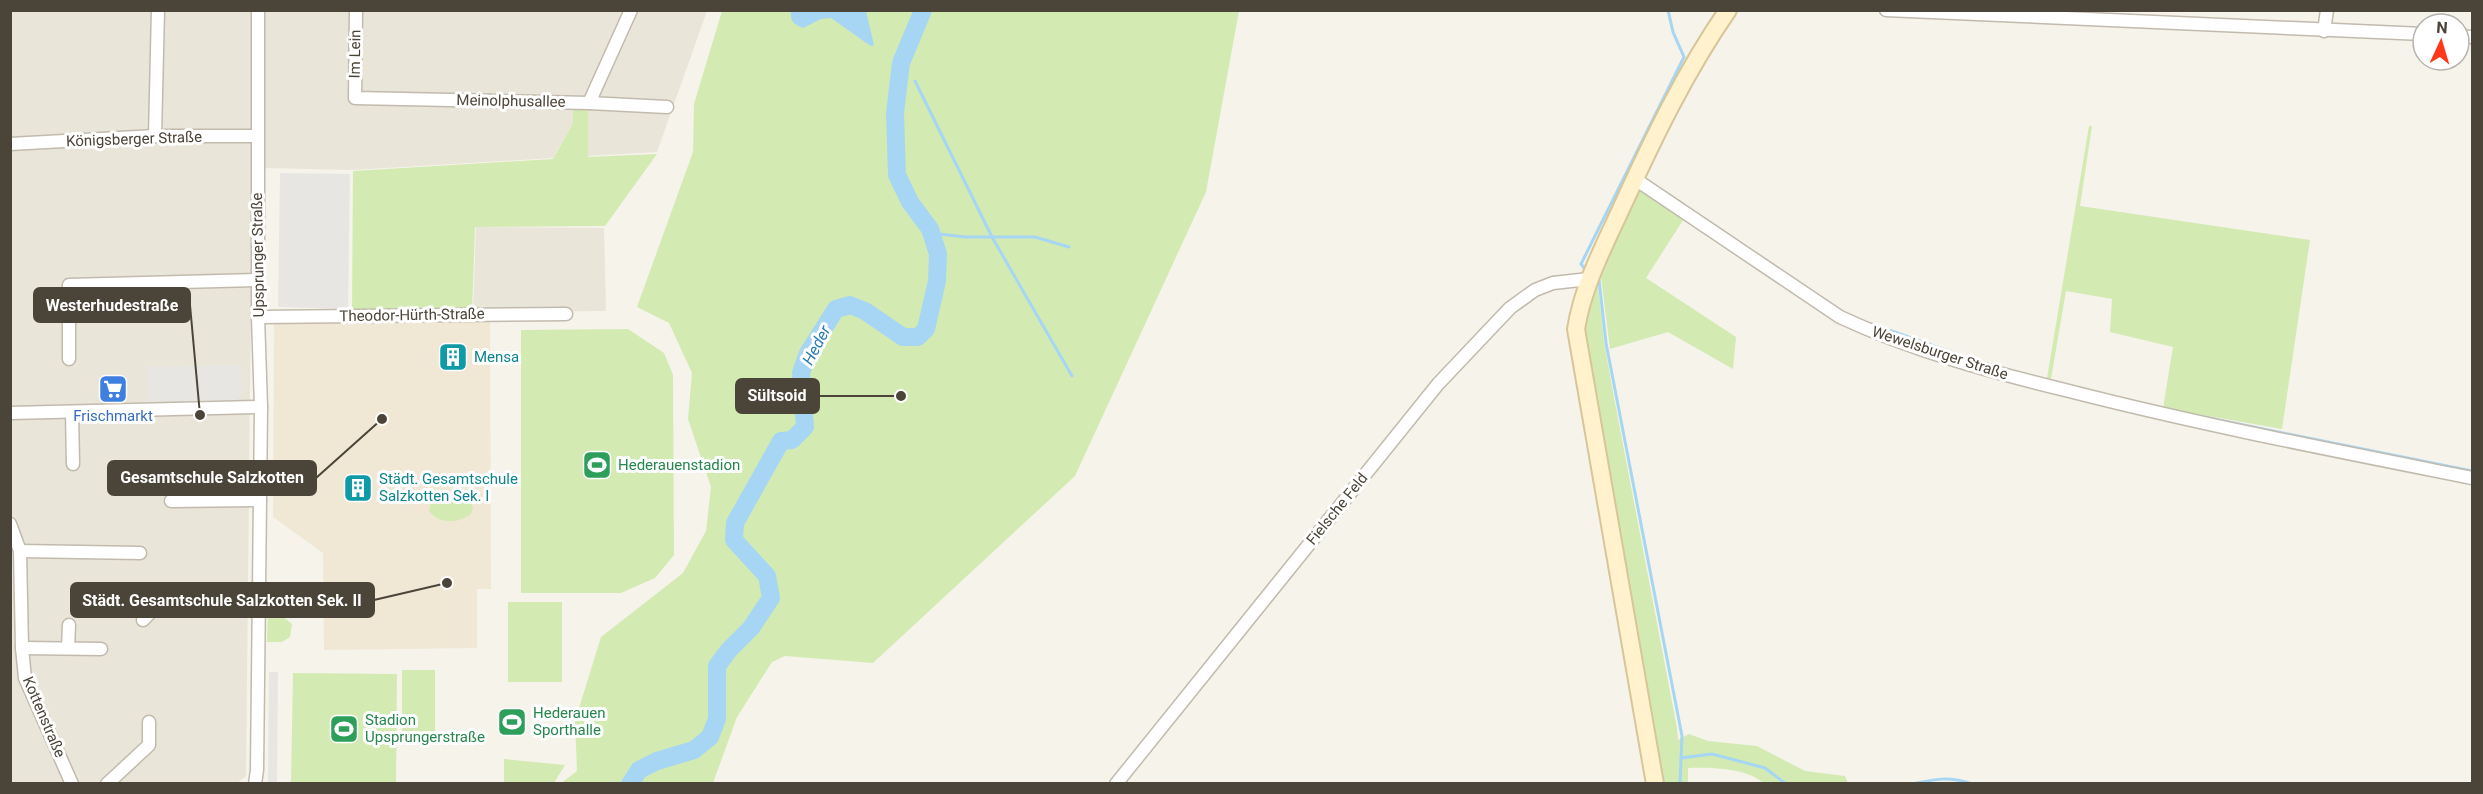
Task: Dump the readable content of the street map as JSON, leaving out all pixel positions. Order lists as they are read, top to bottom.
{
  "streets": {
    "street": [
      "Im Lein",
      "Meinolphusallee",
      "Königsberger Straße",
      "Upsprunger Straße",
      "Theodor-Hürth-Straße",
      "Wewelsburger Straße",
      "Fielsche Feld",
      "Kottenstraße"
    ]
  },
  "crossings": [
    ["Im Lein", "Meinolphusallee"],
    ["Königsberger Straße", "Upsprunger Straße"],
    ["Upsprunger Straße", "Theodor-Hürth-Straße"]
  ],
  "water": ["Heder"],
  "places": {
    "building": ["Mensa", "Städt. Gesamtschule Salzkotten Sek. I"],
    "supermarket": ["Frischmarkt"],
    "other": [
      "Sültsoid",
      "Westerhudestraße",
      "Gesamtschule Salzkotten",
      "Städt. Gesamtschule Salzkotten Sek. II"
    ],
    "sports": ["Hederauenstadion", "Hederauen Sporthalle", "Stadion Upsprungerstraße"]
  },
  "north": "top"
}
